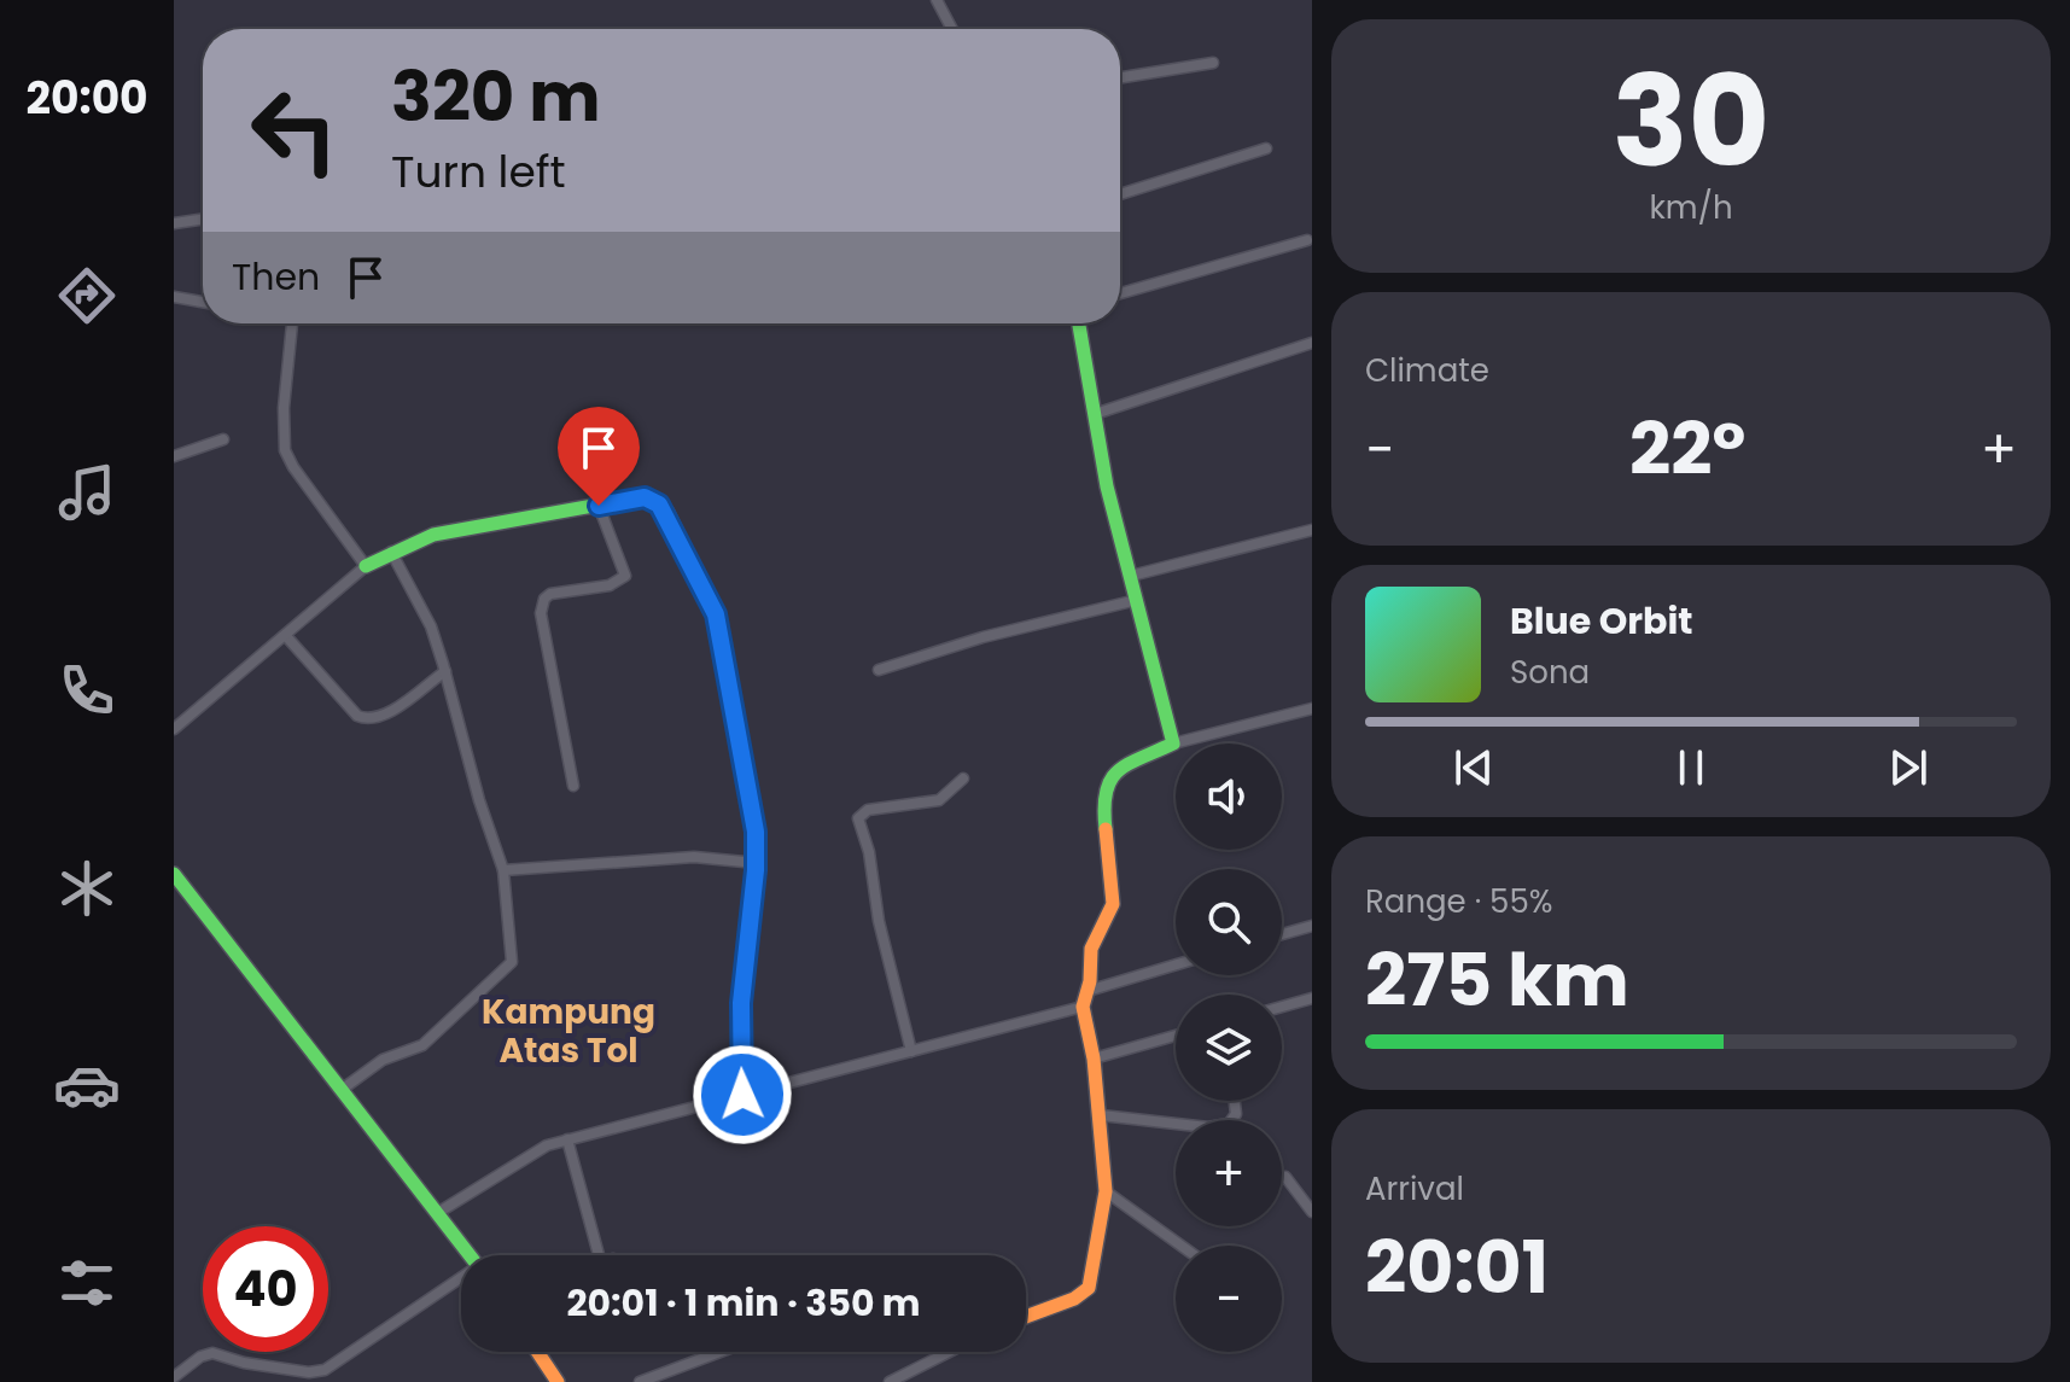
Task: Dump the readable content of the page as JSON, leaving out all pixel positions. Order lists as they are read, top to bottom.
{
  "districts": ["Kampung Atas Tol"],
  "page": {
    "tabs": "20:00",
    "tile": [
      ["30", "km/h"],
      "Climate",
      ["Range · 55%", "275 km"],
      ["Arrival", "20:01"]
    ],
    "turn": ["320 m", "Turn left"],
    "then": "Then",
    "heat": ["−", "22°", "+"],
    "song": ["Blue Orbit", "Sona"],
    "map_buttons": ["+", "−"],
    "limit": "40",
    "trip": "20:01 · 1 min · 350 m"
  }
}
